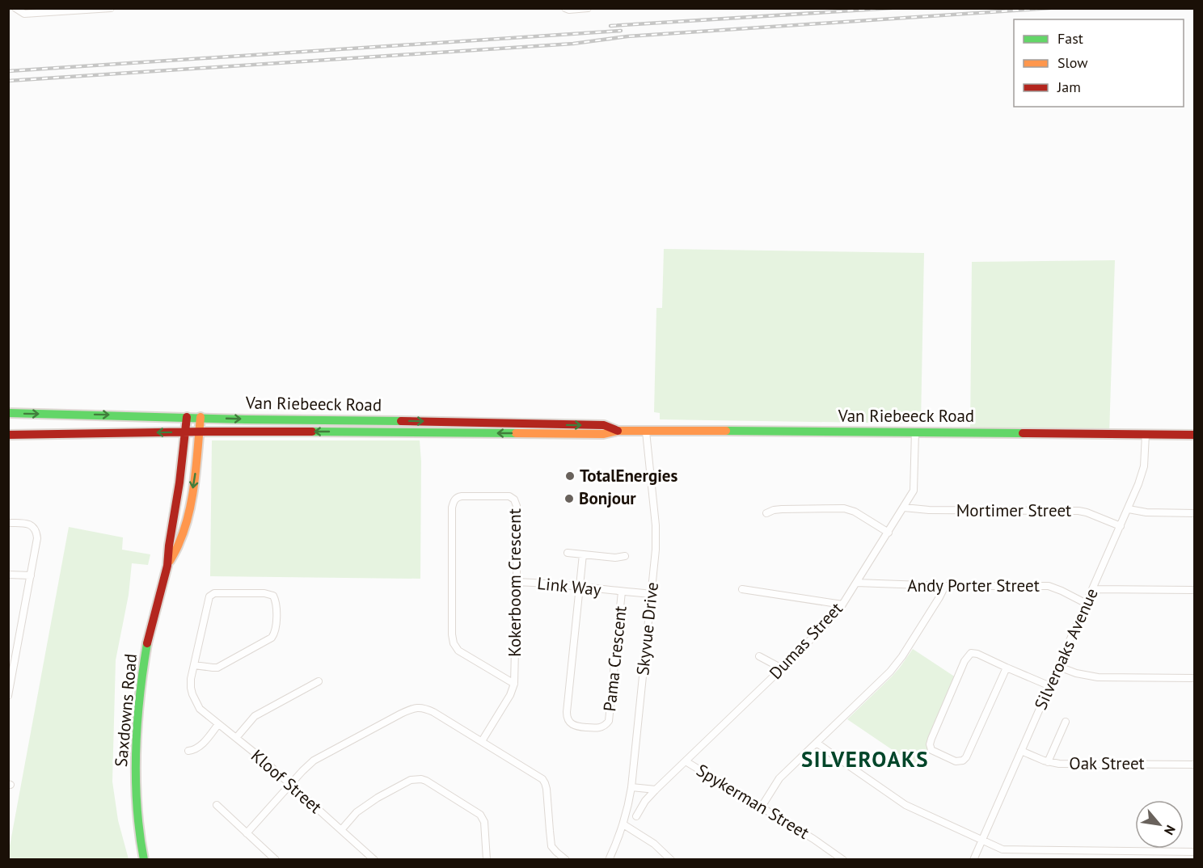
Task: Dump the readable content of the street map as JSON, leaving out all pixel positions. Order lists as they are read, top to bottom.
{
  "streets": {
    "main road": ["Van Riebeeck Road", "Saxdowns Road"],
    "street": [
      "Mortimer Street",
      "Kokerboom Crescent",
      "Andy Porter Street",
      "Link Way",
      "Skyvue Drive",
      "Dumas Street",
      "Silveroaks Avenue",
      "Pama Crescent",
      "Oak Street",
      "Kloof Street",
      "Spykerman Street"
    ]
  },
  "crossings": [
    ["Van Riebeeck Road", "Skyvue Drive"],
    ["Van Riebeeck Road", "Dumas Street"],
    ["Van Riebeeck Road", "Silveroaks Avenue"],
    ["Van Riebeeck Road", "Saxdowns Road"],
    ["Mortimer Street", "Dumas Street"],
    ["Mortimer Street", "Silveroaks Avenue"],
    ["Kokerboom Crescent", "Link Way"],
    ["Andy Porter Street", "Dumas Street"],
    ["Andy Porter Street", "Silveroaks Avenue"],
    ["Link Way", "Skyvue Drive"],
    ["Link Way", "Pama Crescent"],
    ["Dumas Street", "Spykerman Street"],
    ["Silveroaks Avenue", "Oak Street"]
  ],
  "districts": ["SILVEROAKS"],
  "places": ["TotalEnergies", "Bonjour"],
  "legend": ["Fast", "Slow", "Jam"],
  "north": "bottom right"
}
